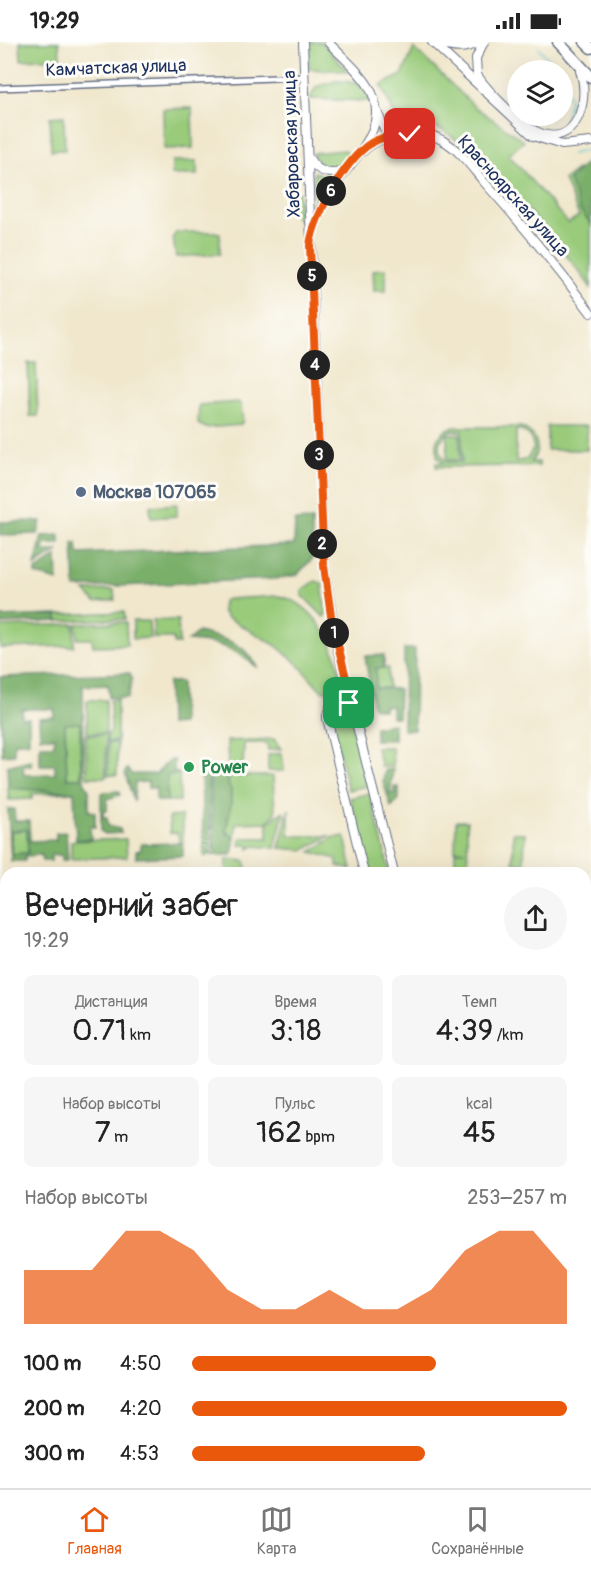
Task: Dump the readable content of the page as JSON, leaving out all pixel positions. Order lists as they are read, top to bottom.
{
  "streets": {
    "main road": ["Хабаровская улица", "Красноярская улица"],
    "street": ["Камчатская улица"]
  },
  "crossings": [
    ["Камчатская улица", "Хабаровская улица"],
    ["Хабаровская улица", "Красноярская улица"]
  ],
  "places": ["Москва 107065", "Power"],
  "page": {
    "status": "19:29",
    "pins": [
      "6",
      "5",
      "4",
      "3",
      "2",
      "1"
    ],
    "heading": ["Вечерний забег", "19:29"],
    "stats": [
      ["Дистанция", "0.71 km"],
      ["Время", "3:18"],
      ["Темп", "4:39 /km"],
      ["Набор высоты", "7 m"],
      ["Пульс", "162 bpm"],
      ["kcal", "45"]
    ],
    "chart": ["Набор высоты", "253–257 m"],
    "list": [
      {
        "name": "100 m",
        "note": "4:50"
      },
      {
        "name": "200 m",
        "note": "4:20"
      },
      {
        "name": "300 m",
        "note": "4:53"
      }
    ],
    "tabs": ["Главная", "Карта", "Сохранённые"]
  }
}
